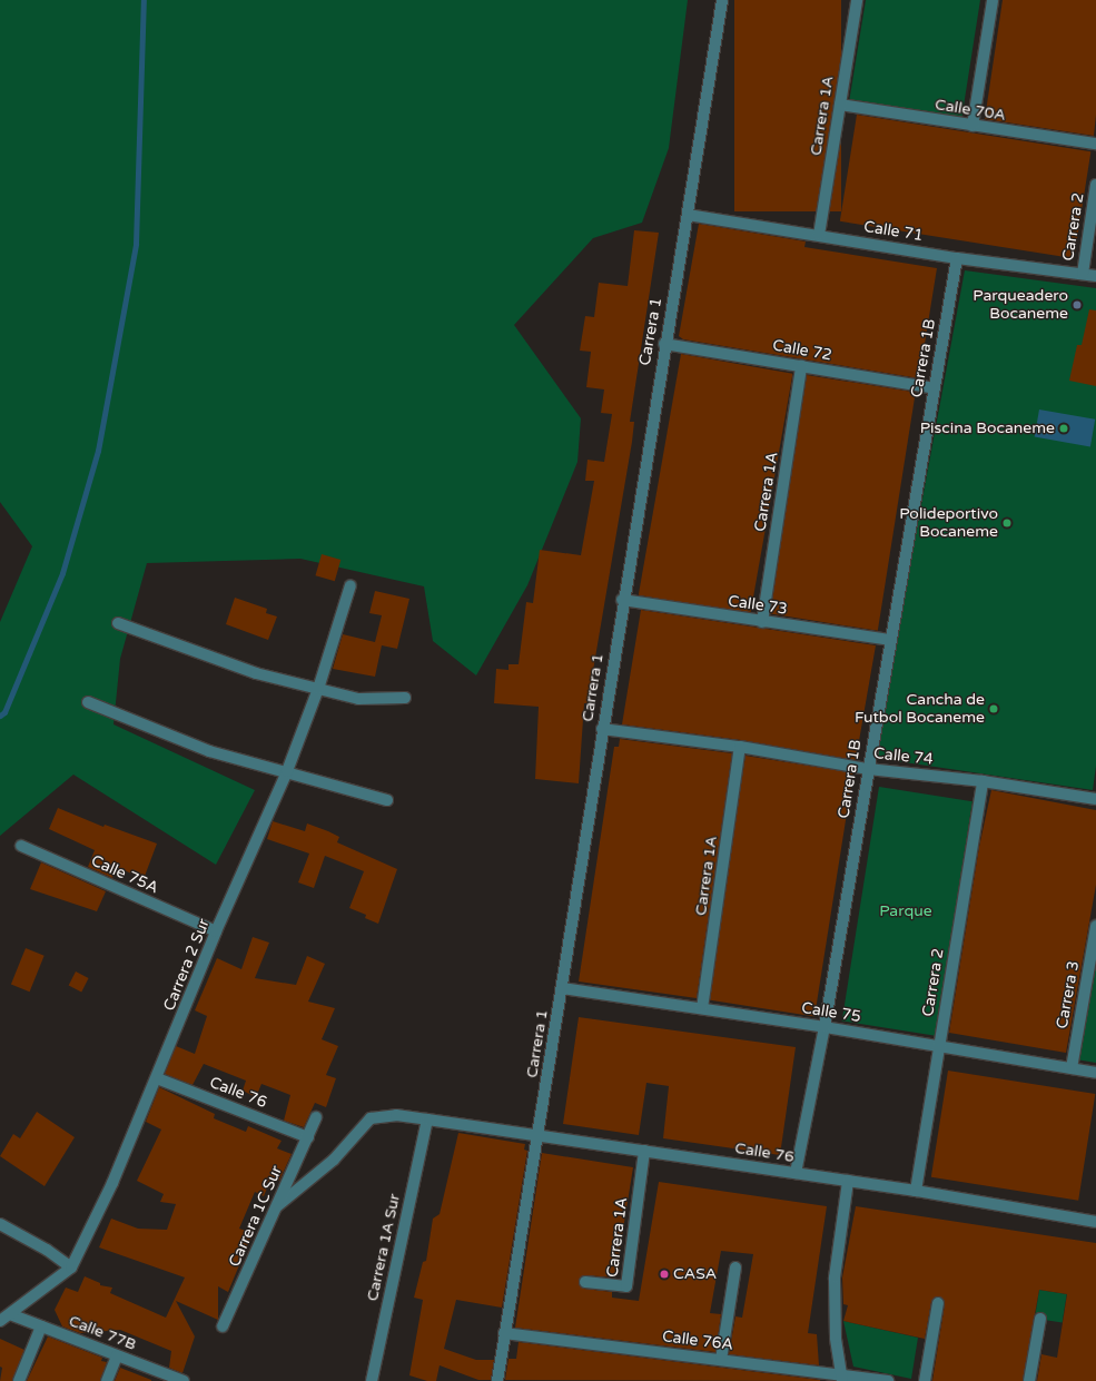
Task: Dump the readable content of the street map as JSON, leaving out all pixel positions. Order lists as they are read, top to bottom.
{
  "streets": {
    "street": [
      "Calle 70A",
      "Carrera 1A",
      "Carrera 2",
      "Calle 71",
      "Carrera 1",
      "Calle 72",
      "Carrera 1B",
      "Calle 73",
      "Calle 74",
      "Calle 75A",
      "Carrera 2 Sur",
      "Carrera 3",
      "Calle 75",
      "Calle 76",
      "Carrera 1C Sur",
      "Carrera 1A Sur",
      "Calle 77B",
      "Calle 76A"
    ]
  },
  "crossings": [
    ["Calle 70A", "Carrera 1A"],
    ["Carrera 1A", "Calle 71"],
    ["Carrera 1A", "Calle 72"],
    ["Carrera 1A", "Calle 73"],
    ["Carrera 1A", "Calle 74"],
    ["Carrera 1A", "Calle 75"],
    ["Carrera 1A", "Calle 76"],
    ["Carrera 2", "Calle 71"],
    ["Carrera 2", "Calle 74"],
    ["Carrera 2", "Calle 75"],
    ["Carrera 2", "Calle 76"],
    ["Calle 71", "Carrera 1"],
    ["Calle 71", "Carrera 1B"],
    ["Carrera 1", "Calle 72"],
    ["Carrera 1", "Calle 73"],
    ["Carrera 1", "Calle 74"],
    ["Carrera 1", "Calle 75"],
    ["Carrera 1", "Calle 76"],
    ["Carrera 1", "Calle 76A"],
    ["Calle 72", "Carrera 1B"],
    ["Carrera 1B", "Calle 73"],
    ["Carrera 1B", "Calle 74"],
    ["Carrera 1B", "Calle 75"],
    ["Carrera 1B", "Calle 76"],
    ["Calle 75A", "Carrera 2 Sur"],
    ["Carrera 2 Sur", "Calle 76"],
    ["Carrera 2 Sur", "Calle 77B"],
    ["Carrera 3", "Calle 75"],
    ["Calle 76", "Carrera 1C Sur"],
    ["Calle 76", "Carrera 1A Sur"]
  ],
  "parks": ["Parque"],
  "places": [
    "Parqueadero Bocaneme",
    "Piscina Bocaneme",
    "Polideportivo Bocaneme",
    "Cancha de Futbol Bocaneme",
    "CASA"
  ]
}
